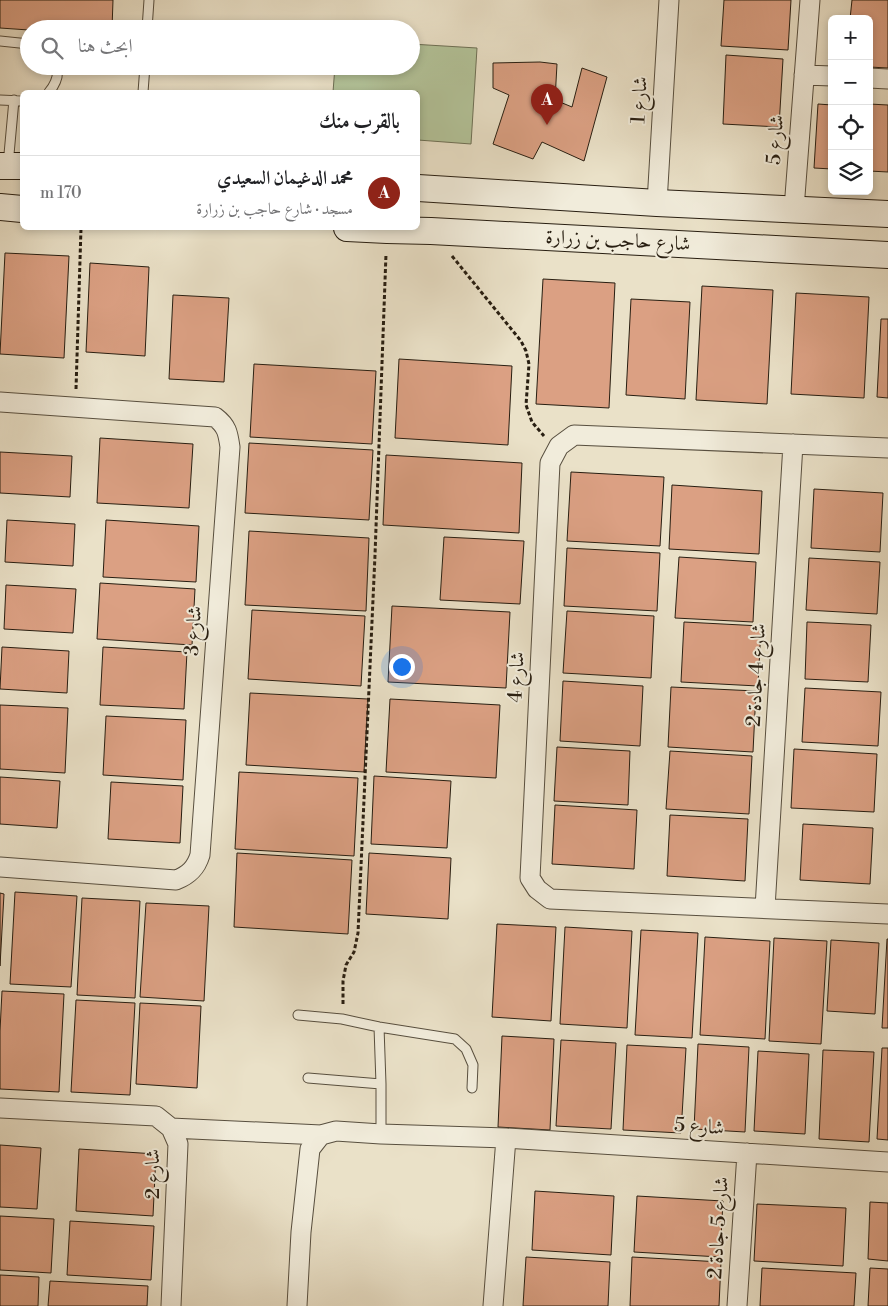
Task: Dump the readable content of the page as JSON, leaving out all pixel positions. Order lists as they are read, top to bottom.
{
  "streets": {
    "street": [
      "شارع 1",
      "شارع 5",
      "شارع حاجب بن زرارة",
      "شارع 3",
      "شارع 4 جادة 2",
      "شارع 4",
      "شارع 2",
      "شارع 5 جادة 2"
    ]
  },
  "crossings": [
    ["شارع 1", "شارع حاجب بن زرارة"],
    ["شارع 5", "شارع حاجب بن زرارة"],
    ["شارع 5", "شارع 2"],
    ["شارع 5", "شارع 5 جادة 2"],
    ["شارع 4 جادة 2", "شارع 4"]
  ],
  "page": {
    "map_buttons": ["+", "−"],
    "search": "ابحث هنا",
    "pins": "A",
    "heading": "بالقرب منك",
    "list": [
      {
        "mark": "A",
        "name": "محمد الدغيمان السعيدي",
        "note": "مسجد · شارع حاجب بن زرارة",
        "value": "170 m"
      }
    ]
  }
}
